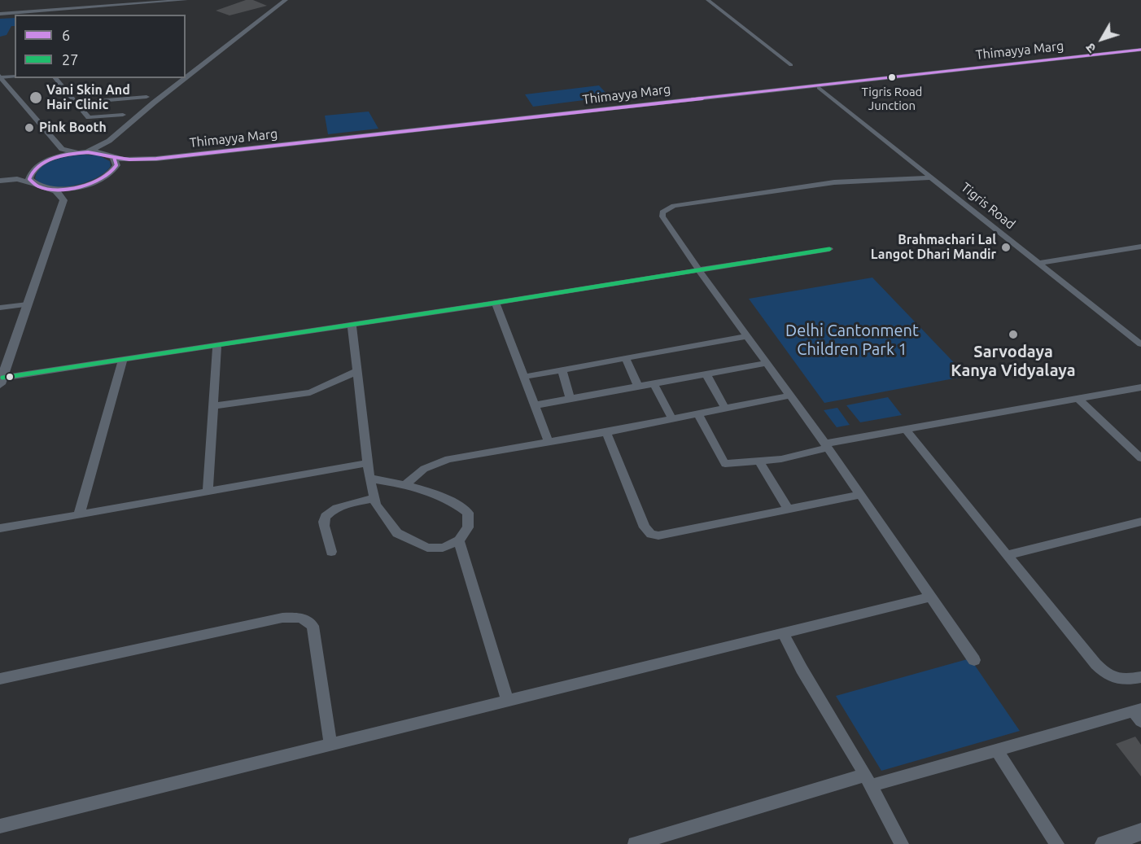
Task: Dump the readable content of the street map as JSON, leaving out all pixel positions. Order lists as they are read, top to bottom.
{
  "streets": {
    "street": ["Thimayya Marg", "Tigris Road"]
  },
  "crossings": [
    ["Thimayya Marg", "Tigris Road"]
  ],
  "parks": ["Delhi Cantonment Children Park 1"],
  "places": [
    "Tigris Road Junction",
    "Vani Skin And Hair Clinic",
    "Pink Booth",
    "Brahmachari Lal Langot Dhari Mandir",
    "Sarvodaya Kanya Vidyalaya"
  ],
  "lines": ["transit line 6", "transit line 27"],
  "legend": ["6", "27"],
  "north": "bottom left"
}
